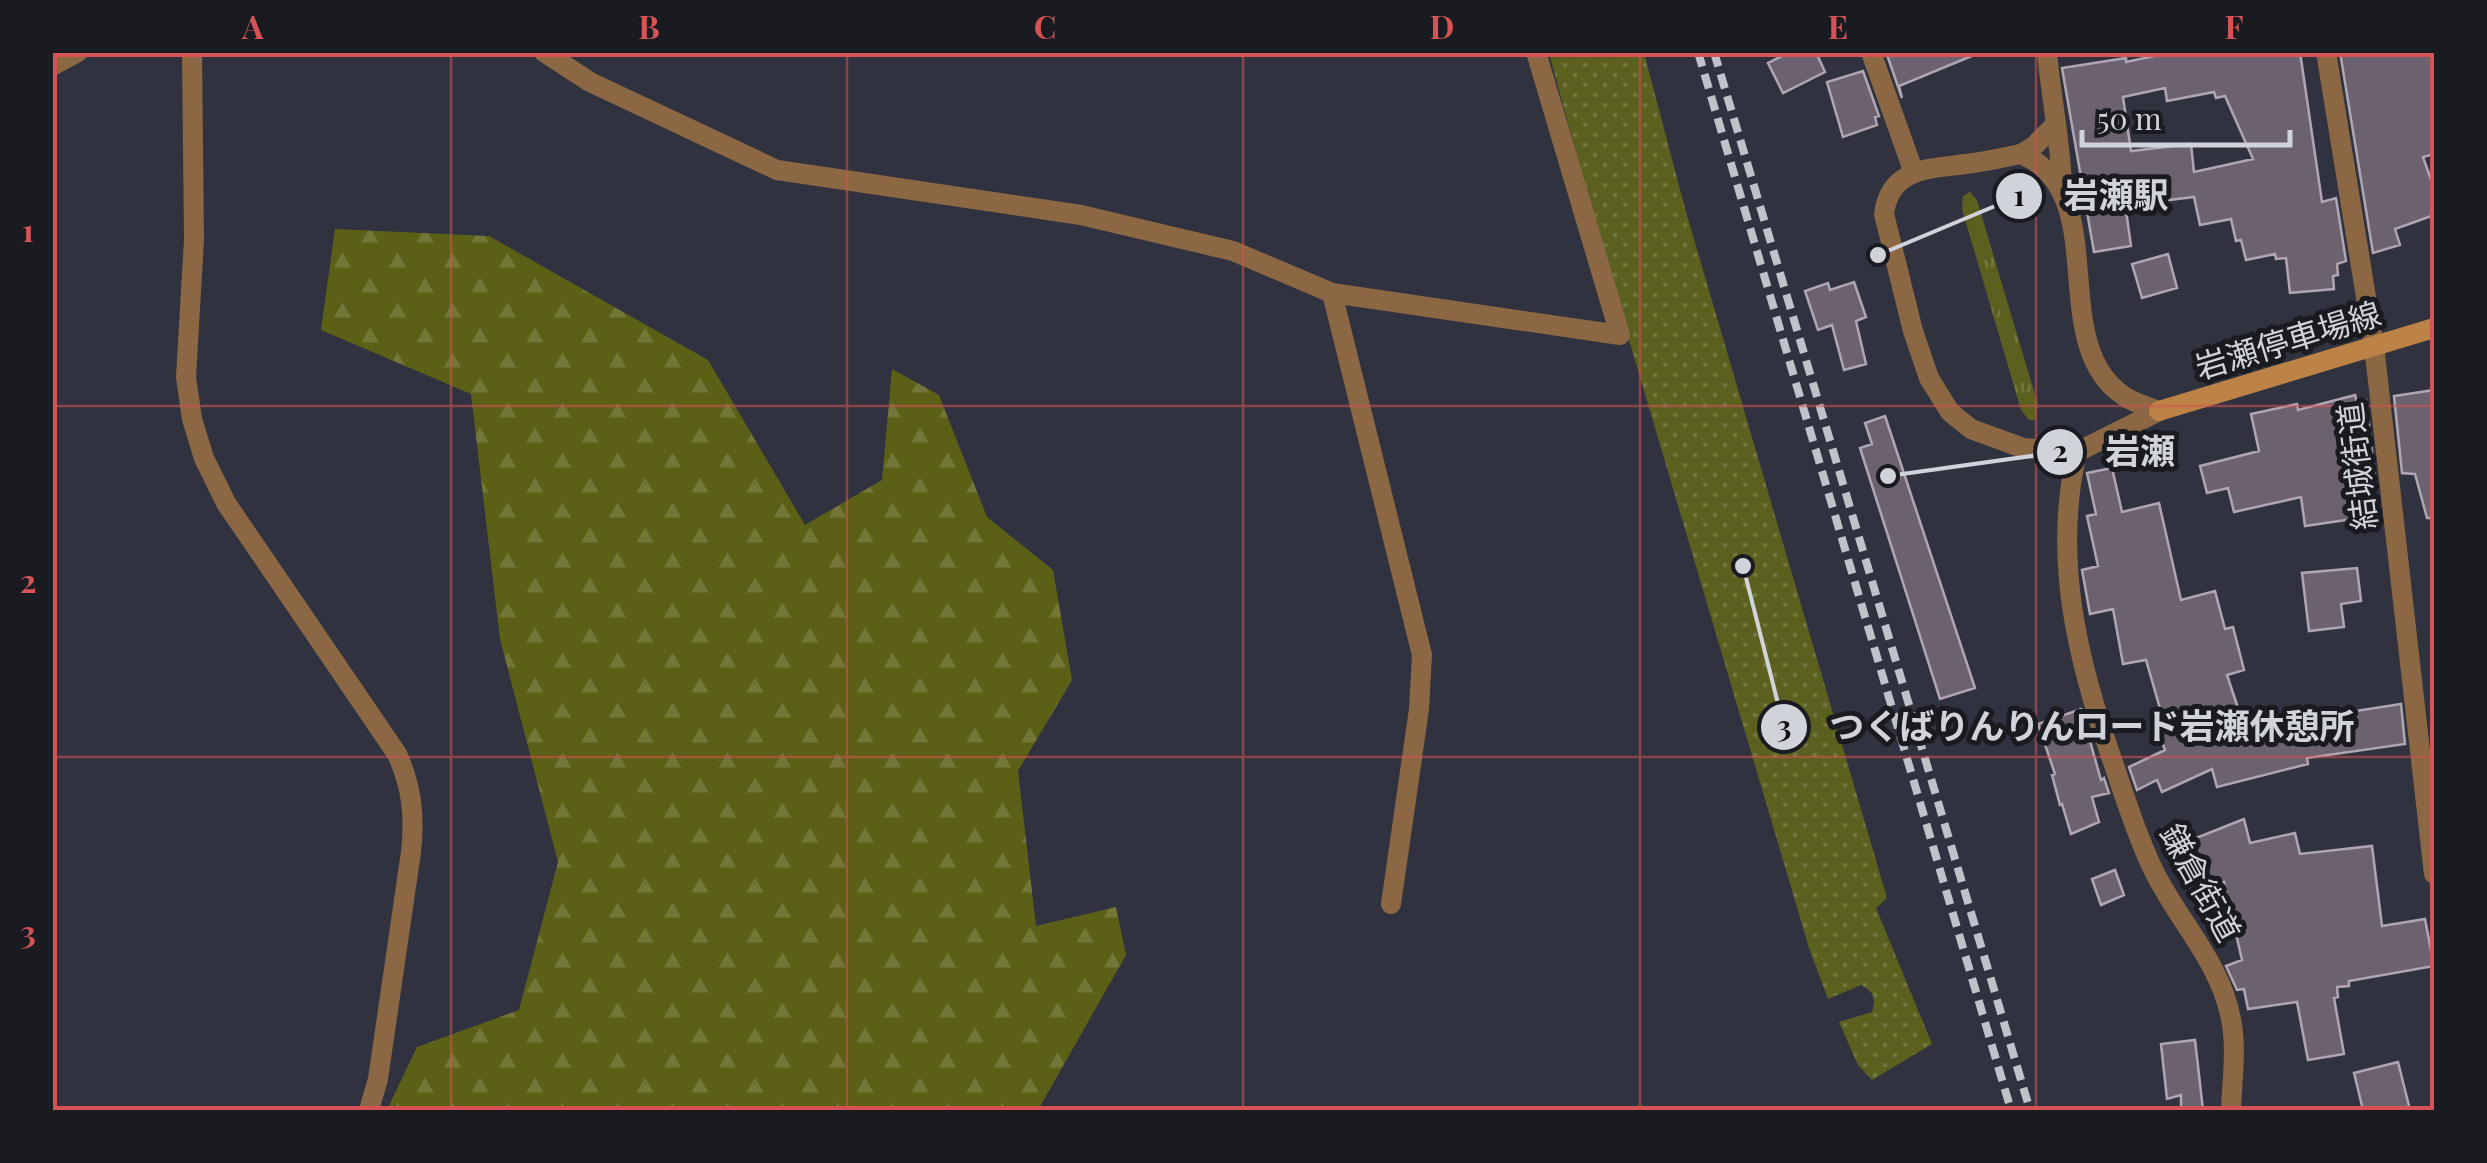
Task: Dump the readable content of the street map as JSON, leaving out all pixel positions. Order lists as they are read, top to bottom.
{
  "streets": {
    "main road": ["岩瀬停車場線"],
    "street": ["結城街道", "鎌倉街道"]
  },
  "crossings": [
    ["岩瀬停車場線", "結城街道"]
  ],
  "places": ["岩瀬駅", "岩瀬", "つくばりんりんロード岩瀬休憩所"],
  "scale_bar": "50 m",
  "grid": {
    "columns": [
      "A",
      "B",
      "C",
      "D",
      "E",
      "F"
    ],
    "rows": ["1", "2", "3"]
  }
}
